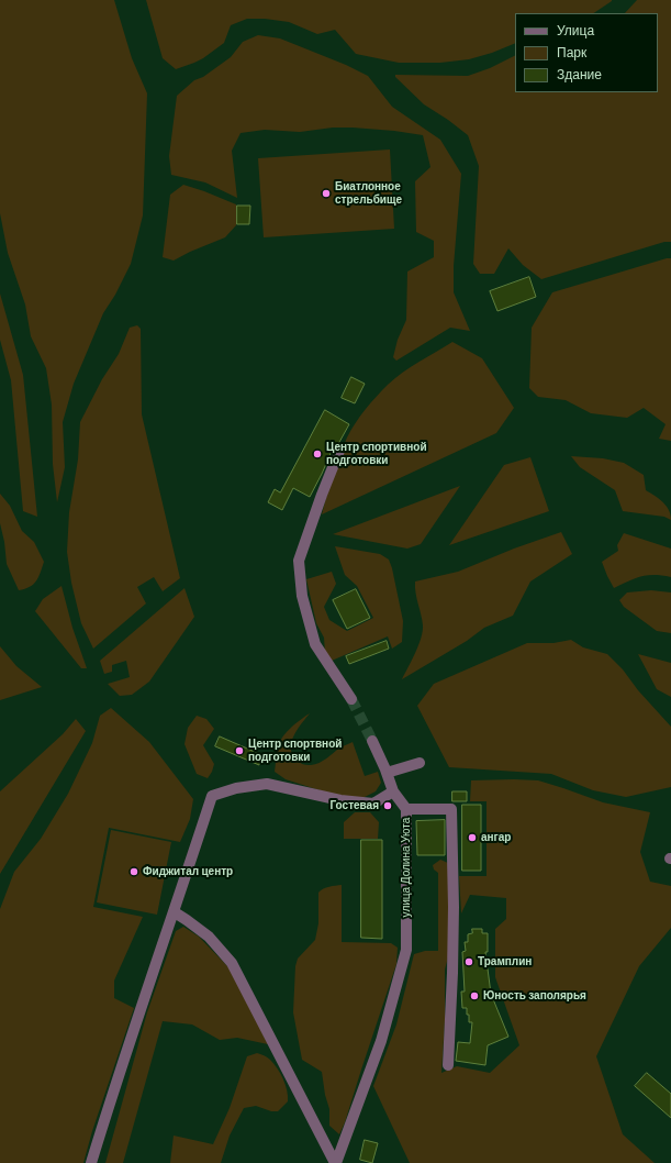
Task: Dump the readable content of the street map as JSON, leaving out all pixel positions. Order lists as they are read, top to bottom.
{
  "streets": {
    "street": ["улица Долина Уюта"]
  },
  "places": [
    "Биатлонное стрельбище",
    "Центр спортивной подготовки",
    "Центр спортвной подготовки",
    "Гостевая",
    "ангар",
    "Фиджитал центр",
    "Трамплин",
    "Юность заполярья"
  ],
  "legend": ["Улица", "Парк", "Здание"]
}
